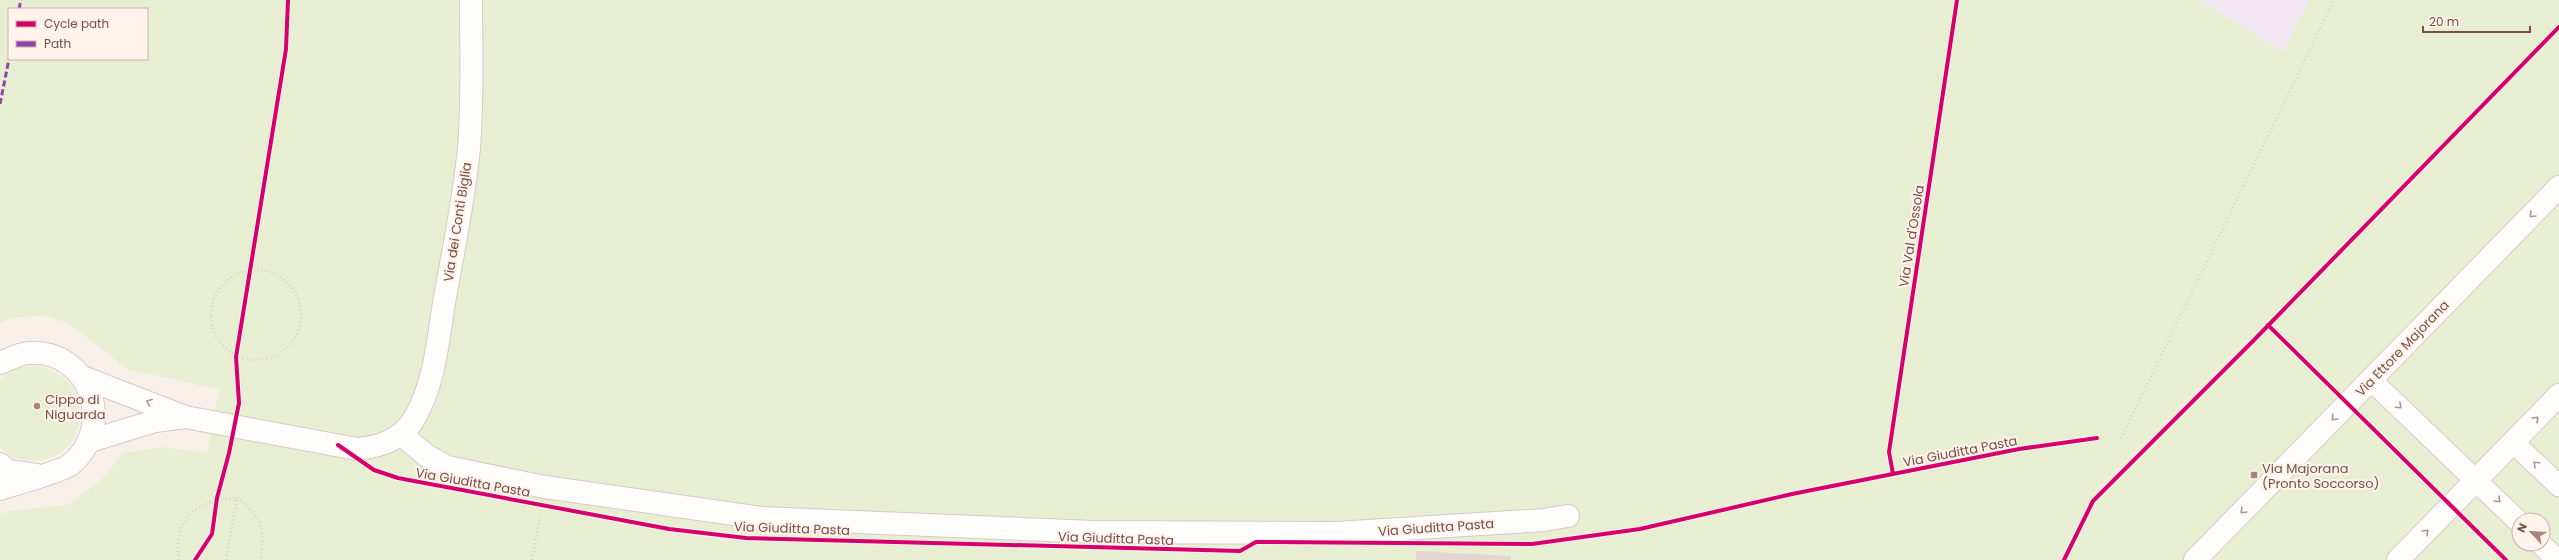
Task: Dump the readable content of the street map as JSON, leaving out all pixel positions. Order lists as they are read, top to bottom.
{
  "streets": {
    "street": ["Via dei Conti Biglia", "Via Ettore Majorana", "Via Giuditta Pasta"],
    "cycle path": ["Via Val d'Ossola"]
  },
  "crossings": [
    ["Via dei Conti Biglia", "Via Giuditta Pasta"]
  ],
  "places": {
    "other": ["Cippo di Niguarda"],
    "transit": ["Via Majorana (Pronto Soccorso)"]
  },
  "legend": ["Cycle path", "Path"],
  "scale_bar": "20 m",
  "north": "top left"
}
